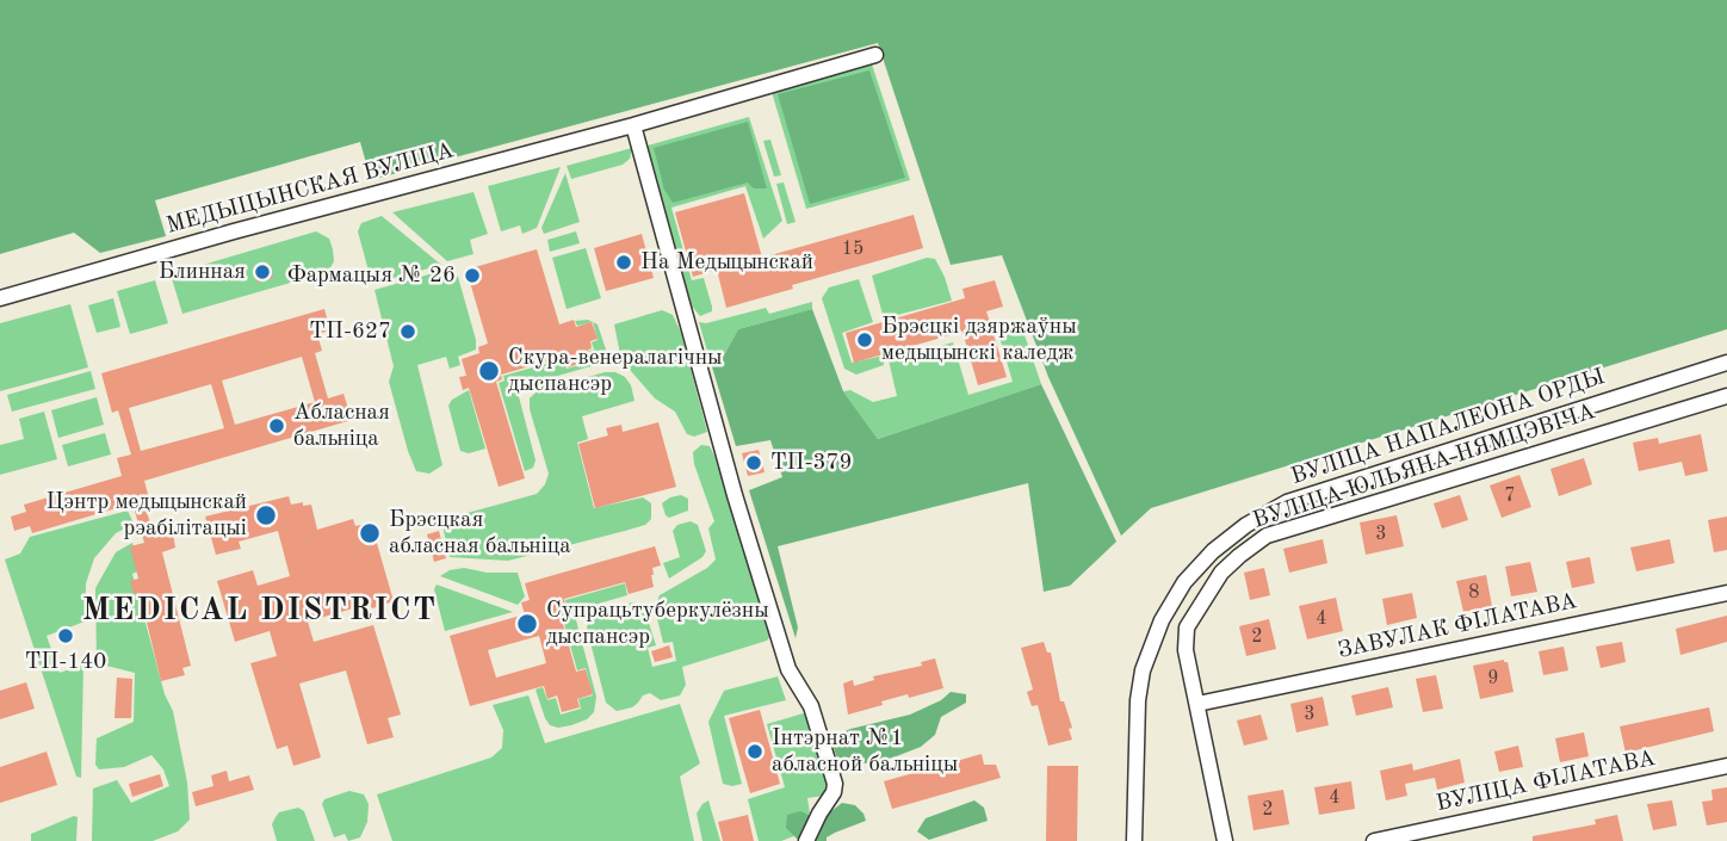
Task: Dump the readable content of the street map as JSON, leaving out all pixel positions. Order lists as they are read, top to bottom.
{
  "streets": {
    "street": [
      "МЕДЫЦЫНСКАЯ ВУЛІЦА",
      "ВУЛІЦА НАПАЛЕОНА ОРДЫ",
      "ВУЛІЦА ЮЛЬЯНА НЯМЦЭВІЧА",
      "ЗАВУЛАК ФІЛАТАВА",
      "ВУЛІЦА ФІЛАТАВА"
    ]
  },
  "crossings": [
    ["ВУЛІЦА ЮЛЬЯНА НЯМЦЭВІЧА", "ЗАВУЛАК ФІЛАТАВА"]
  ],
  "districts": ["MEDICAL DISTRICT"],
  "places": [
    "На Медыцынскай",
    "Блинная",
    "Фармацыя № 26",
    "ТП-627",
    "Брэсцкі дзяржаўны медыцынскі каледж",
    "Скура-венералагічны дыспансэр",
    "Абласная бальніца",
    "ТП-379",
    "Цэнтр медыцынскай рэабілітацыі",
    "Брэсцкая абласная бальніца",
    "Супрацьтуберкулёзны дыспансэр",
    "ТП-140",
    "Інтэрнат №1 абласной бальніцы"
  ],
  "house_numbers": [
    "15",
    "7",
    "3",
    "8",
    "4",
    "2",
    "9",
    "3",
    "4",
    "2"
  ]
}
